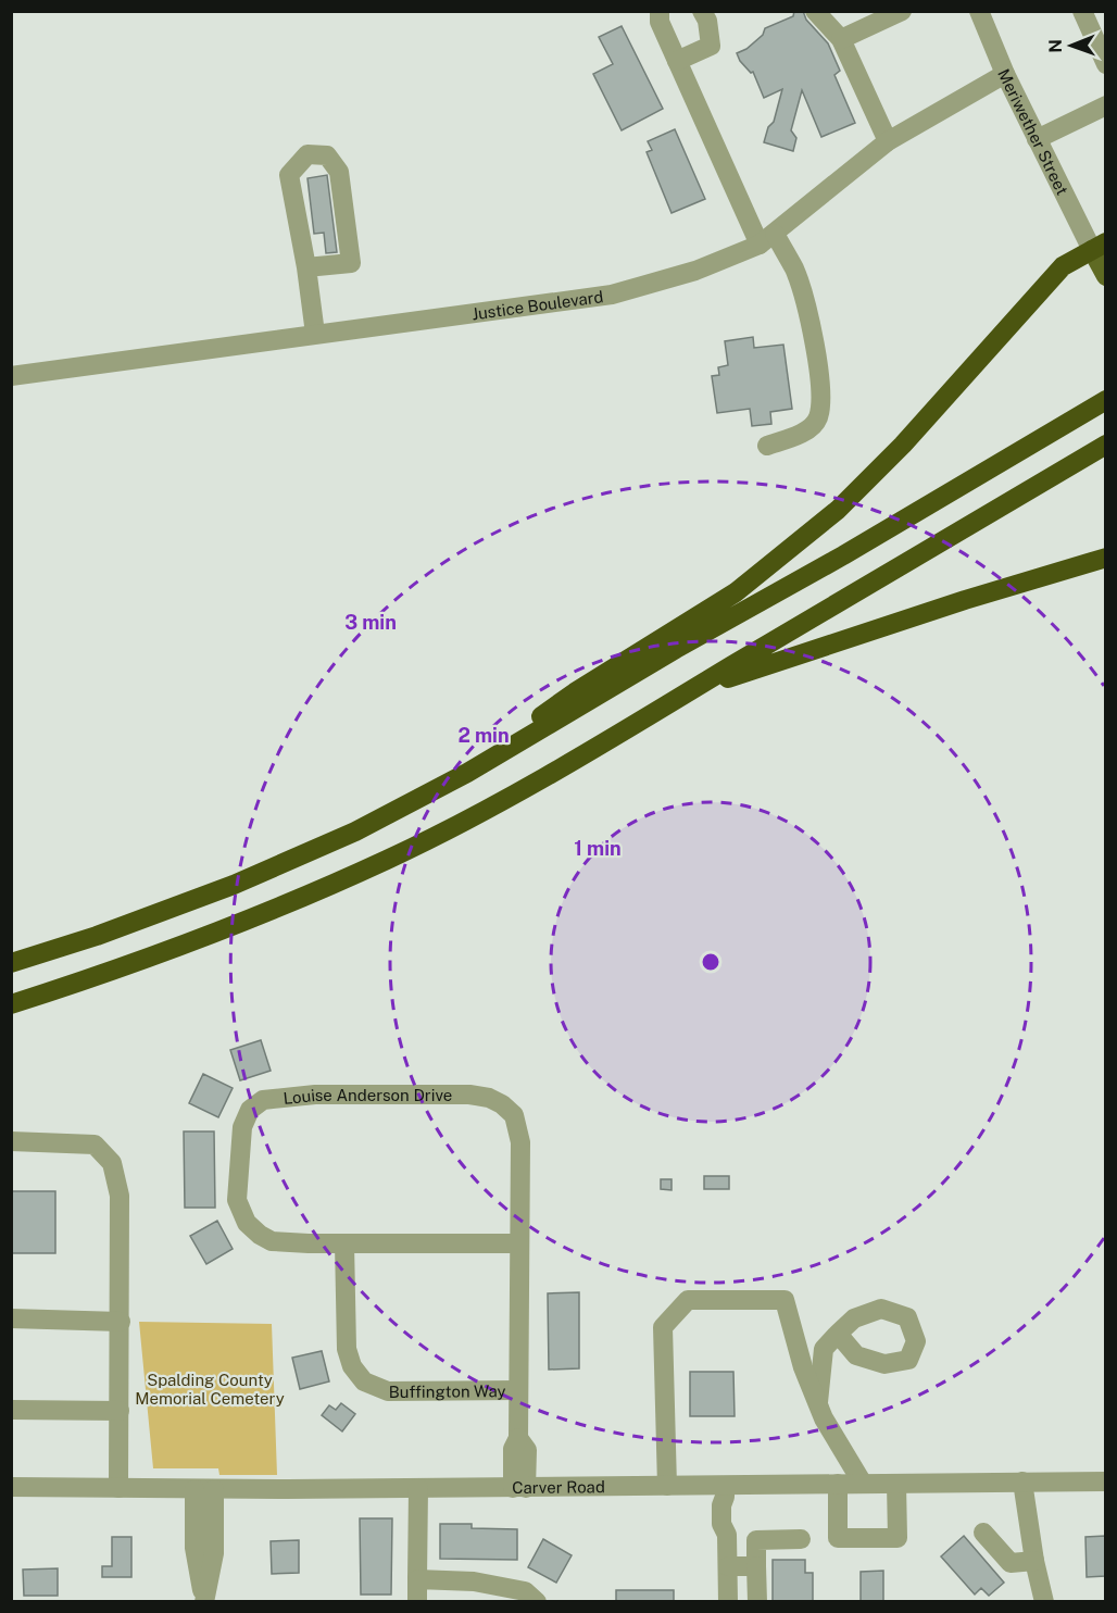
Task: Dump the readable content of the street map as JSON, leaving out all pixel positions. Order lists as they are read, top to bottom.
{
  "streets": {
    "street": [
      "Meriwether Street",
      "Justice Boulevard",
      "Louise Anderson Drive",
      "Buffington Way",
      "Carver Road"
    ]
  },
  "crossings": [
    ["Meriwether Street", "Justice Boulevard"],
    ["Louise Anderson Drive", "Buffington Way"],
    ["Louise Anderson Drive", "Carver Road"]
  ],
  "parks": ["Spalding County Memorial Cemetery"],
  "north": "left",
  "rings": ["3 min", "2 min", "1 min"]
}
